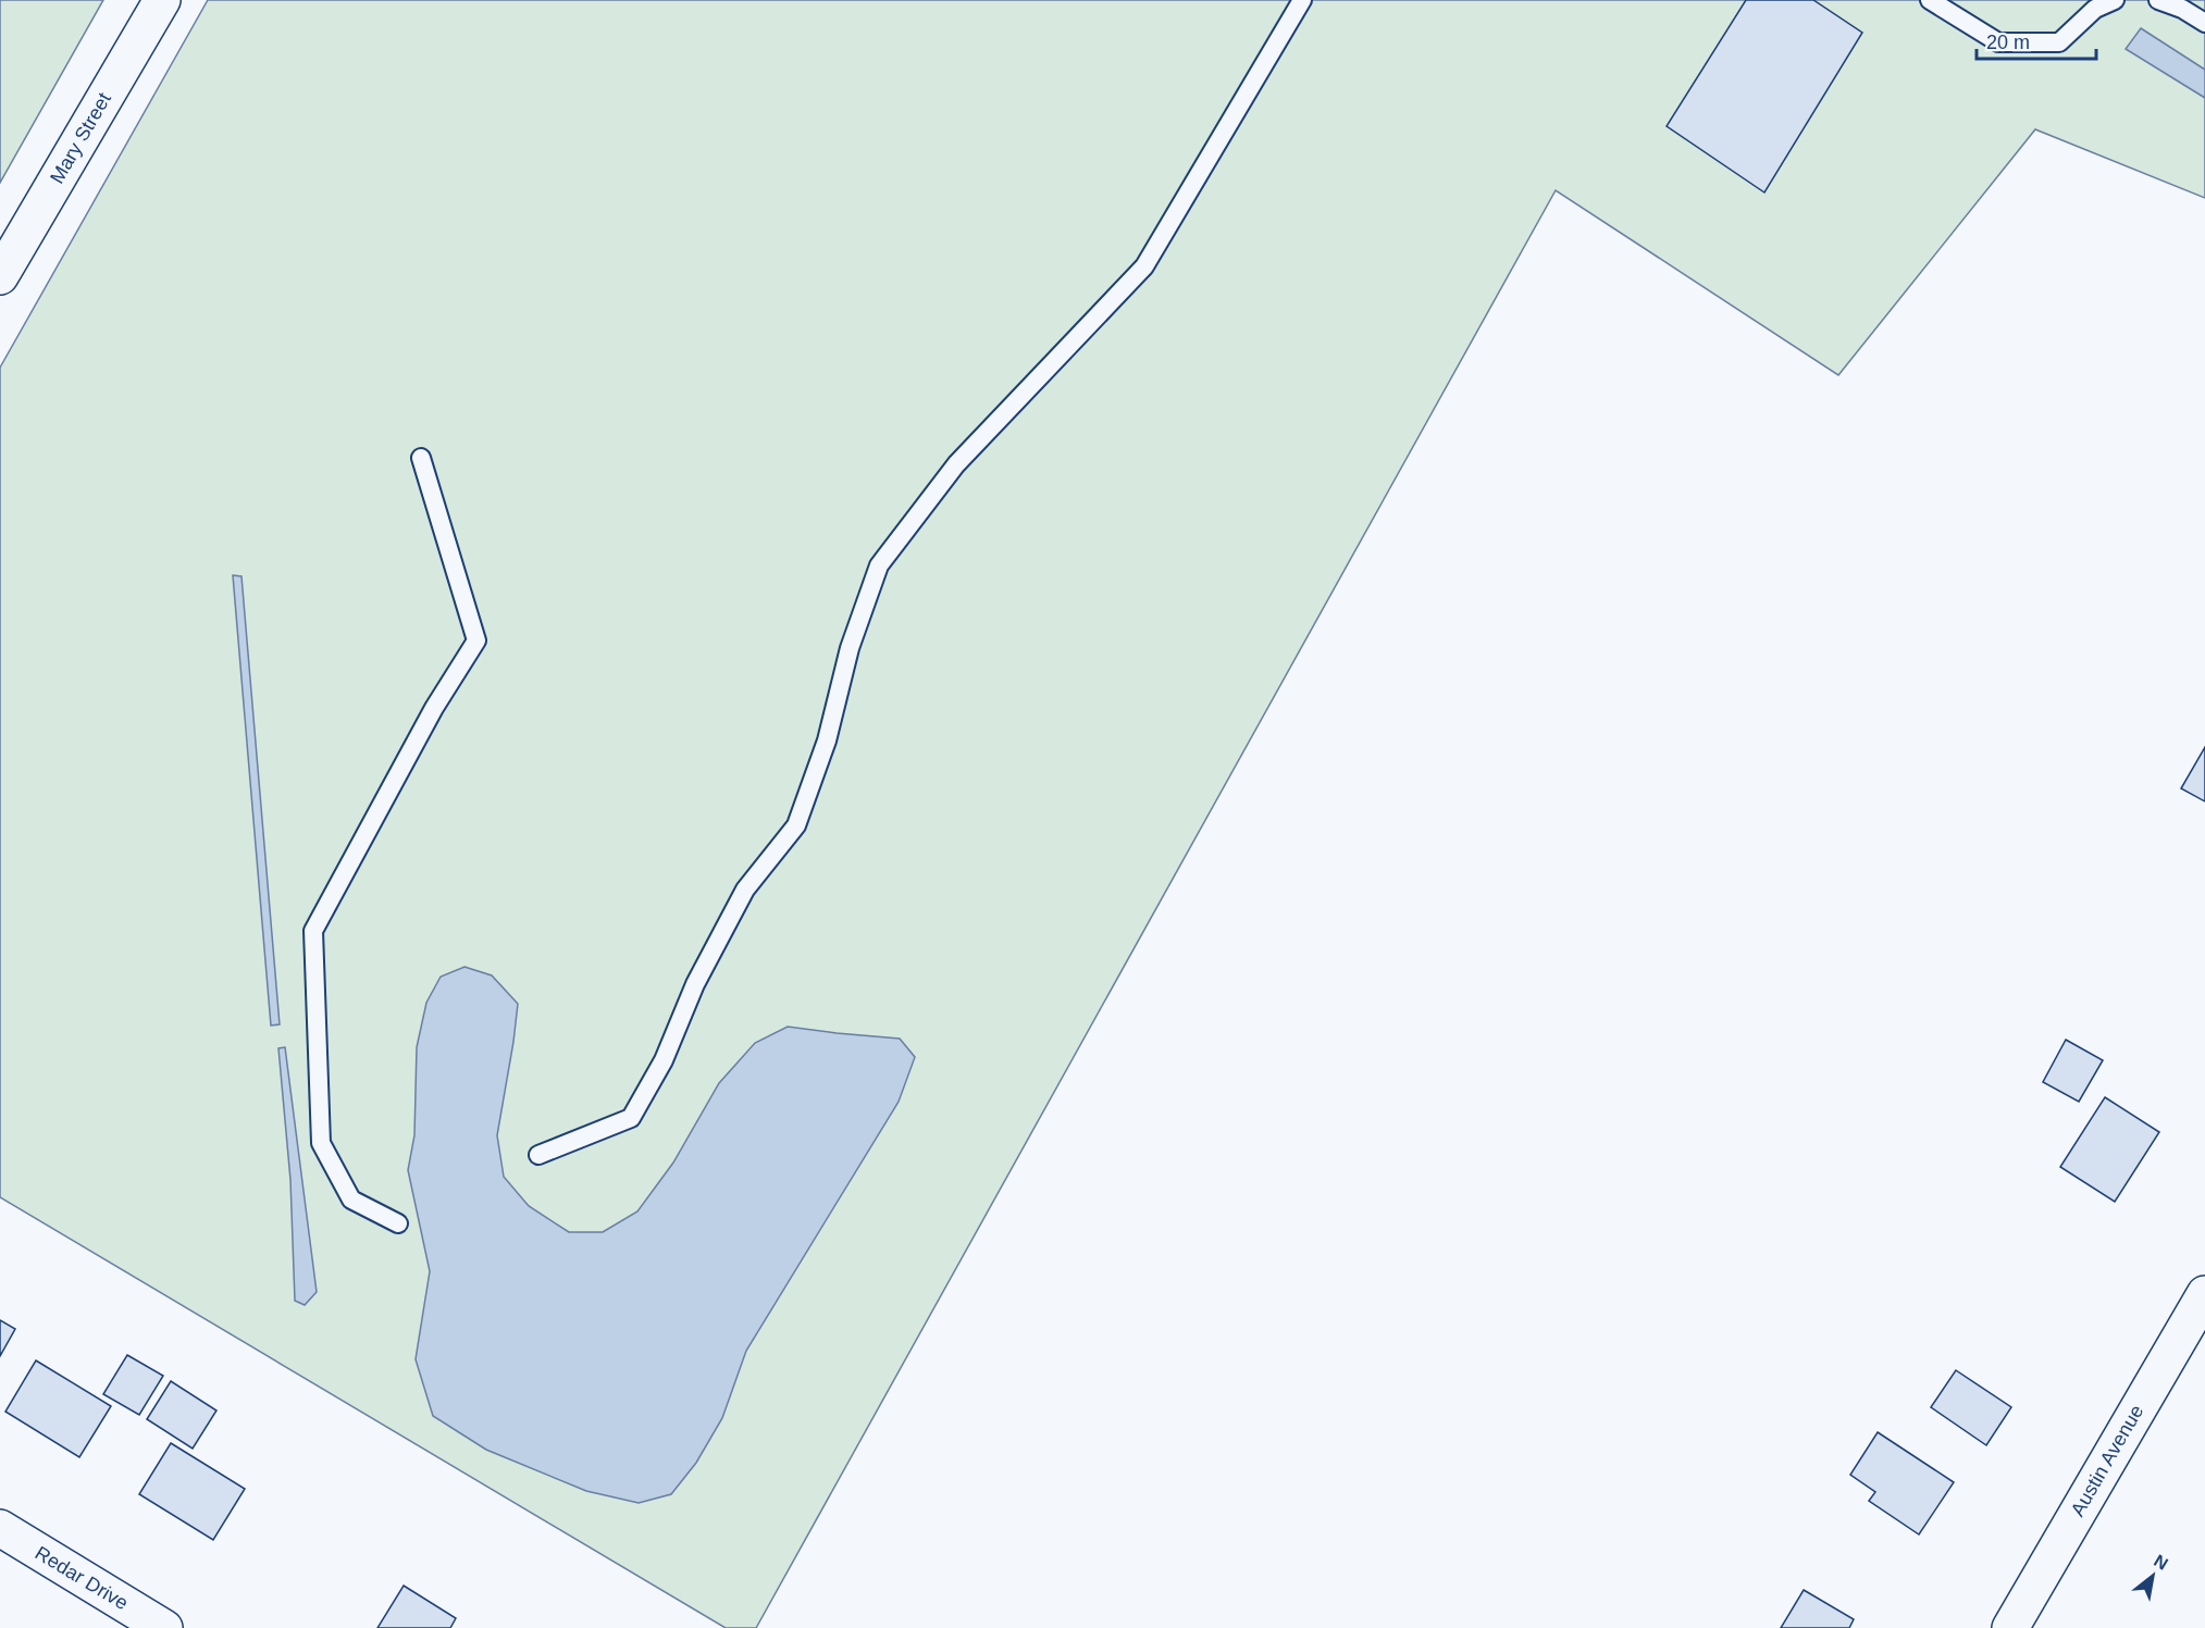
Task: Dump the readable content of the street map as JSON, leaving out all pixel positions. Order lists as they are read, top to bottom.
{
  "streets": {
    "street": ["Mary Street", "Austin Avenue", "Redar Drive"]
  },
  "scale_bar": "20 m",
  "north": "top right"
}
